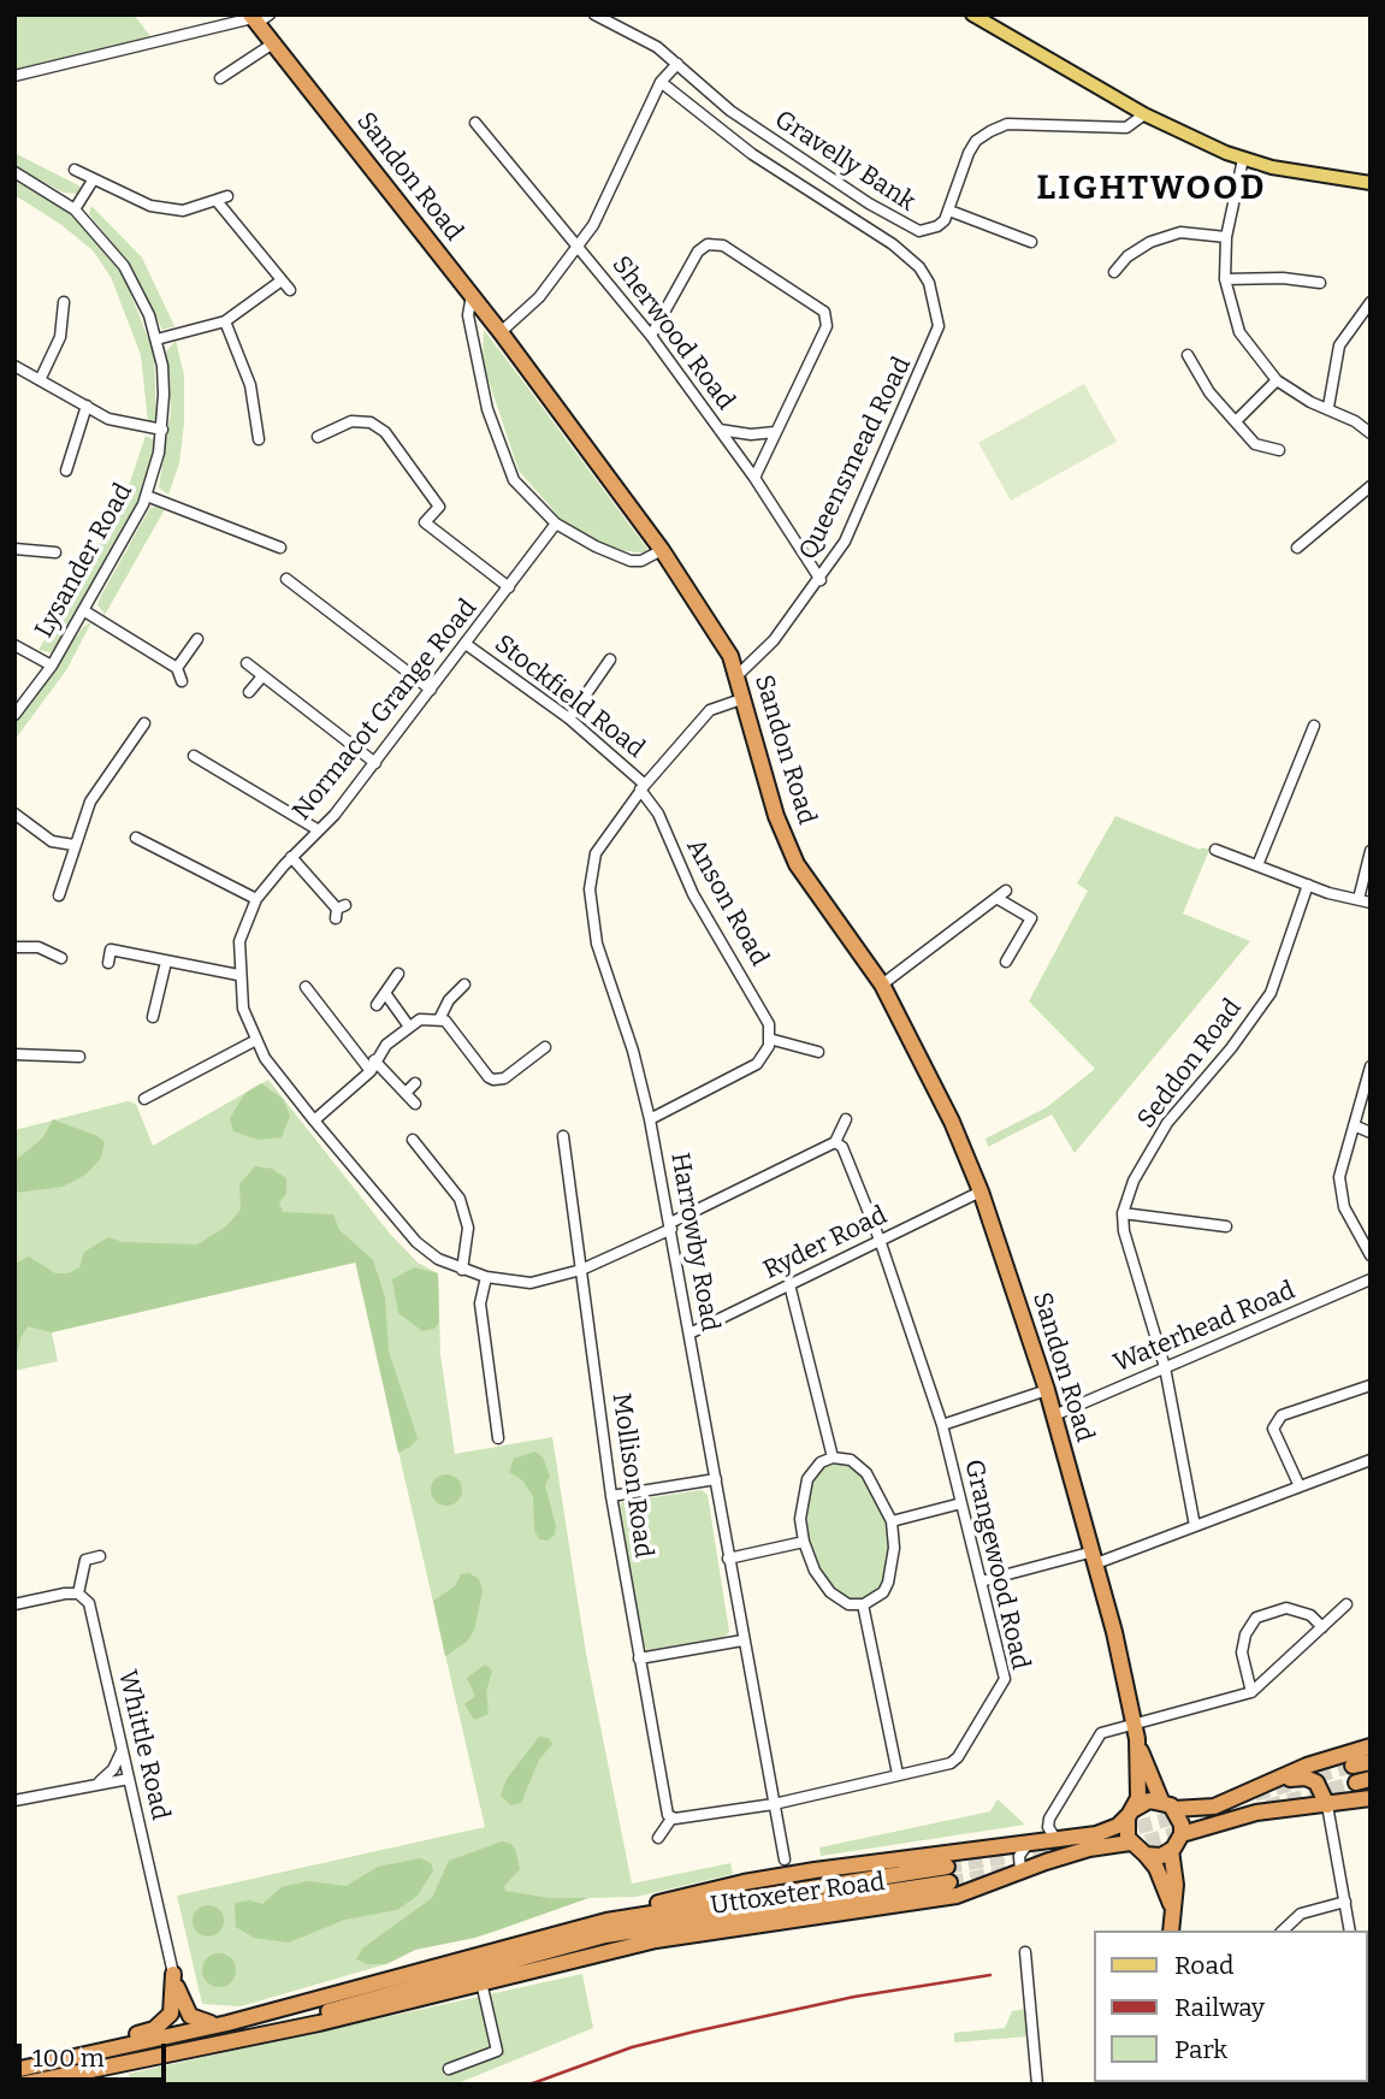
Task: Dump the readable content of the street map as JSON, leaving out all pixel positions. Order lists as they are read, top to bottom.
{
  "streets": {
    "highway": ["Sandon Road", "Uttoxeter Road"],
    "street": [
      "Gravelly Bank",
      "Sherwood Road",
      "Queensmead Road",
      "Lysander Road",
      "Stockfield Road",
      "Normacot Grange Road",
      "Anson Road",
      "Seddon Road",
      "Harrowby Road",
      "Ryder Road",
      "Waterhead Road",
      "Mollison Road",
      "Grangewood Road",
      "Whittle Road"
    ]
  },
  "crossings": [
    ["Sandon Road", "Queensmead Road"],
    ["Sandon Road", "Harrowby Road"],
    ["Sandon Road", "Ryder Road"],
    ["Sandon Road", "Waterhead Road"],
    ["Sandon Road", "Uttoxeter Road"],
    ["Sherwood Road", "Queensmead Road"],
    ["Stockfield Road", "Normacot Grange Road"],
    ["Stockfield Road", "Anson Road"],
    ["Stockfield Road", "Harrowby Road"],
    ["Normacot Grange Road", "Harrowby Road"],
    ["Normacot Grange Road", "Mollison Road"],
    ["Normacot Grange Road", "Grangewood Road"],
    ["Anson Road", "Harrowby Road"],
    ["Harrowby Road", "Ryder Road"],
    ["Harrowby Road", "Grangewood Road"],
    ["Ryder Road", "Grangewood Road"]
  ],
  "districts": ["LIGHTWOOD"],
  "legend": ["Road", "Railway", "Park"],
  "scale_bar": "100 m"
}
